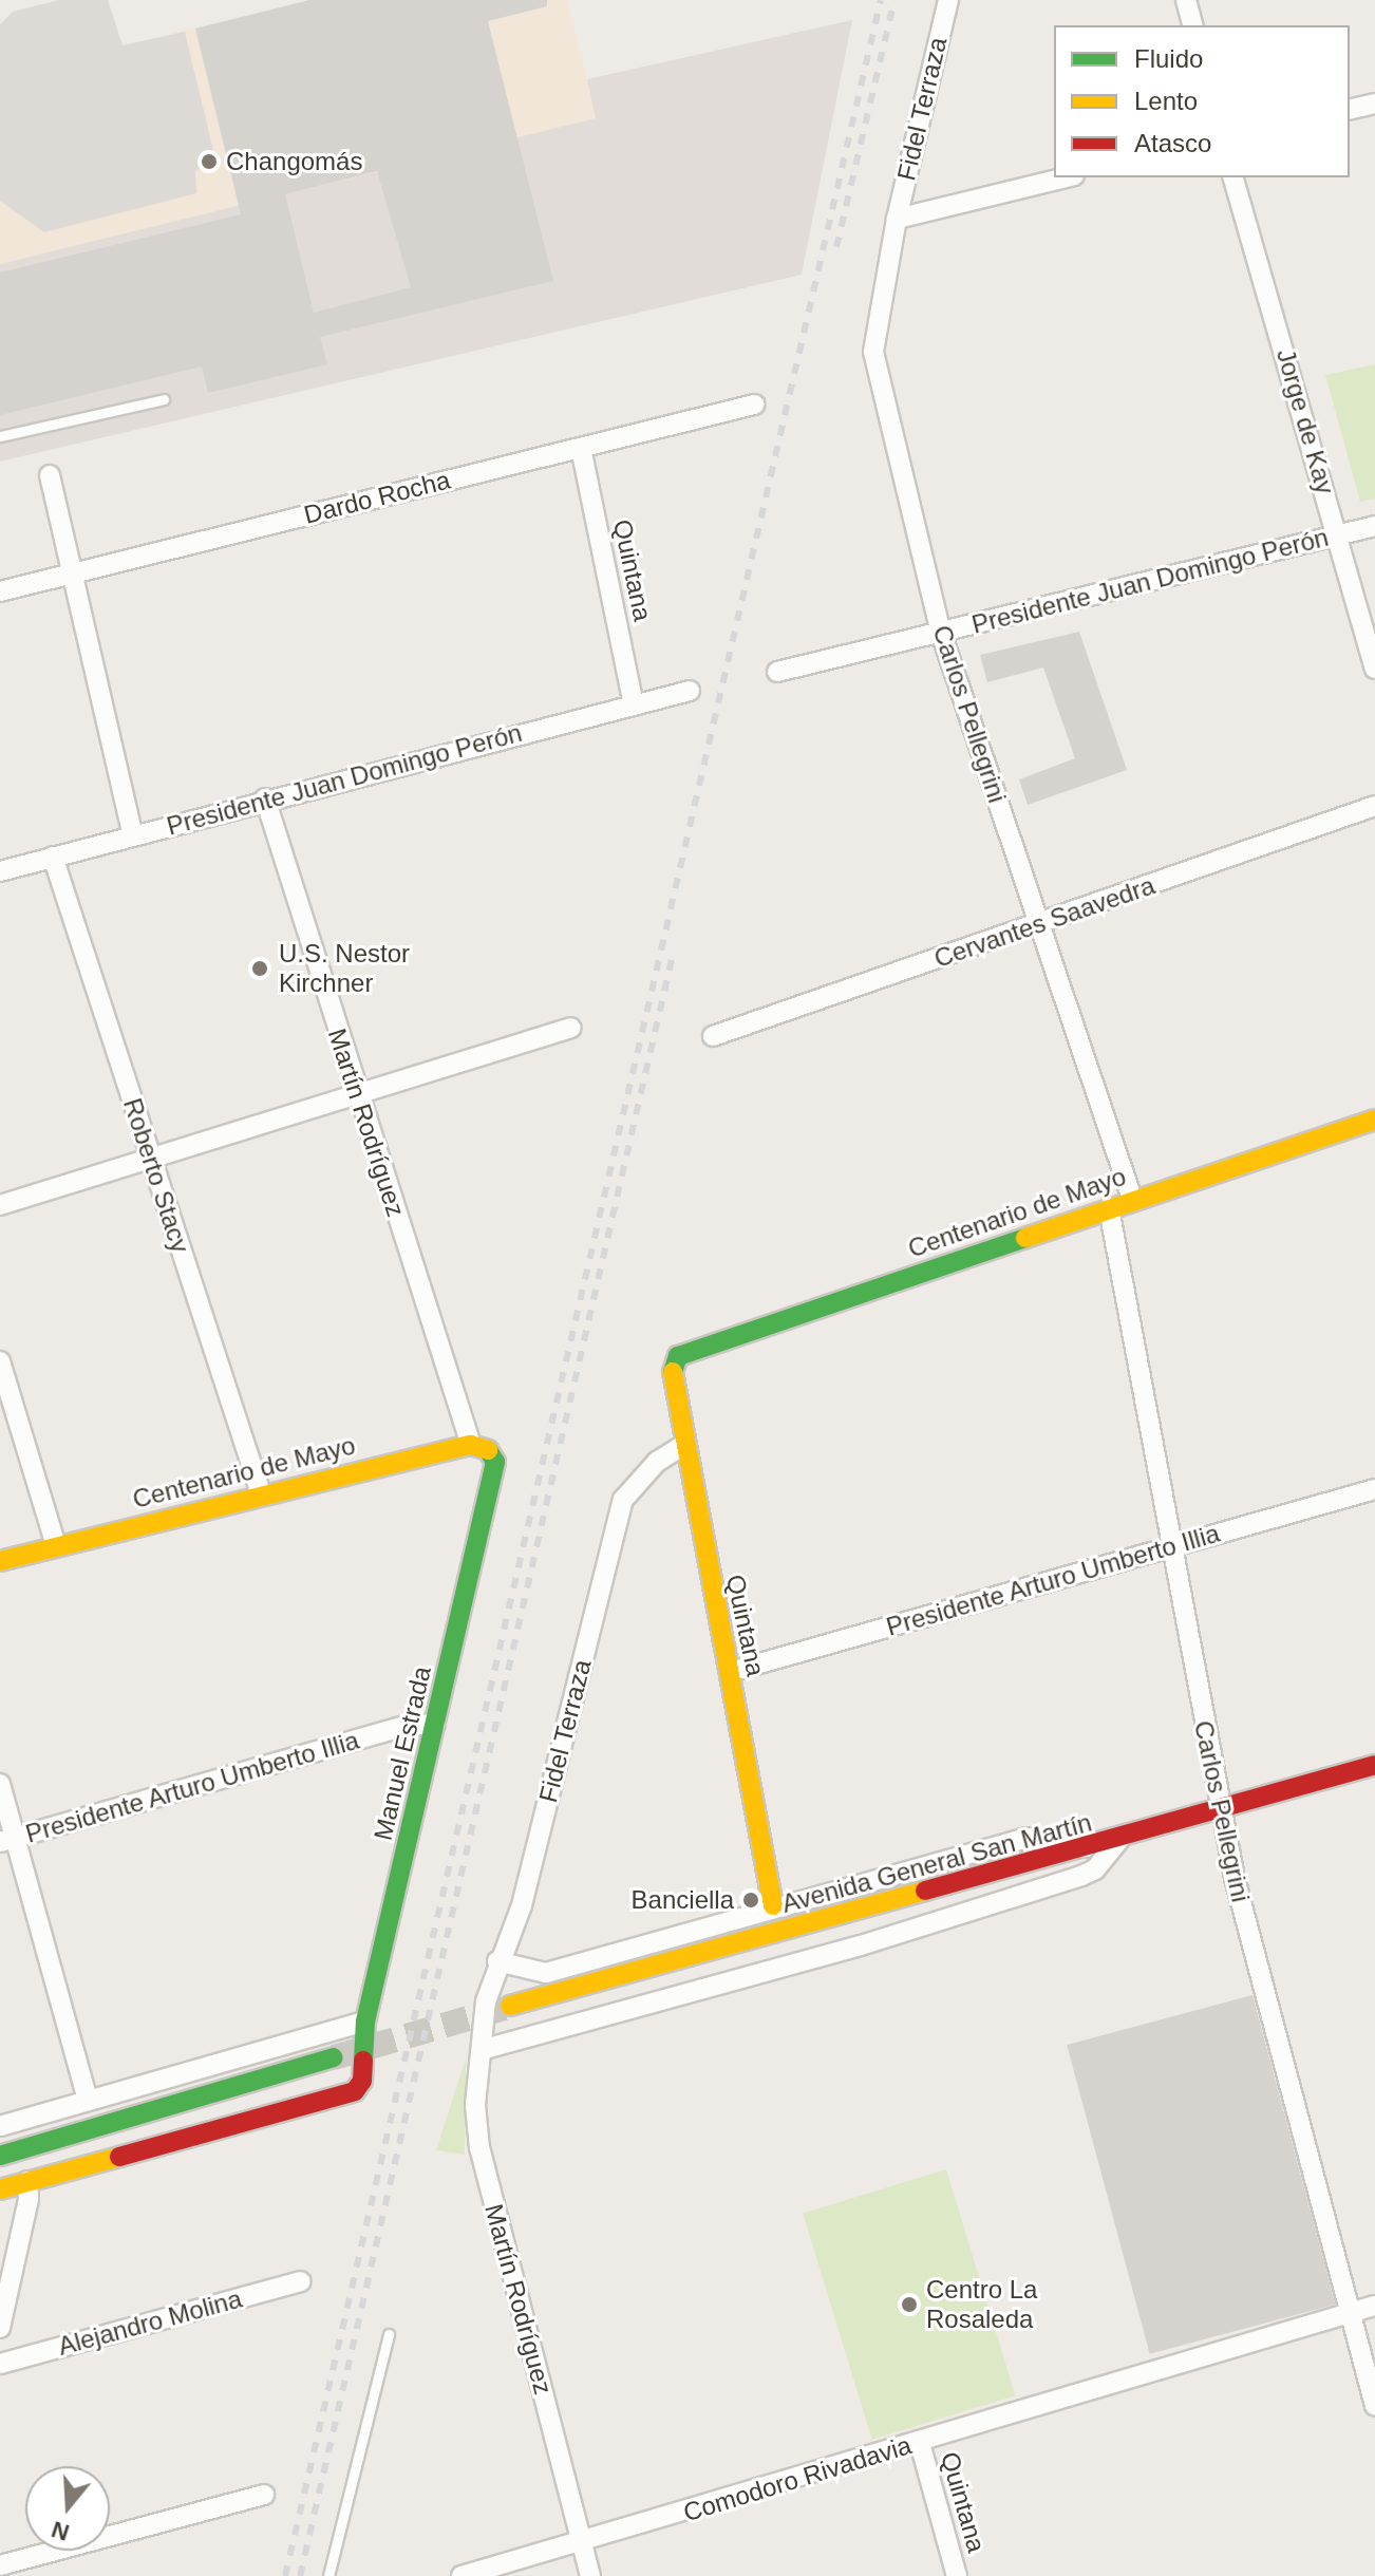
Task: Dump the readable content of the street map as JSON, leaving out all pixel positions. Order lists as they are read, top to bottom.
{
  "streets": {
    "street": [
      "Fidel Terraza",
      "Jorge de Kay",
      "Dardo Rocha",
      "Quintana",
      "Presidente Juan Domingo Perón",
      "Carlos Pellegrini",
      "Cervantes Saavedra",
      "Martín Rodríguez",
      "Roberto Stacy",
      "Centenario de Mayo",
      "Presidente Arturo Umberto Illia",
      "Manuel Estrada",
      "Avenida General San Martín",
      "Alejandro Molina",
      "Comodoro Rivadavia"
    ]
  },
  "crossings": [
    ["Fidel Terraza", "Quintana"],
    ["Fidel Terraza", "Carlos Pellegrini"],
    ["Fidel Terraza", "Martín Rodríguez"],
    ["Jorge de Kay", "Presidente Juan Domingo Perón"],
    ["Dardo Rocha", "Quintana"],
    ["Quintana", "Presidente Juan Domingo Perón"],
    ["Quintana", "Centenario de Mayo"],
    ["Quintana", "Presidente Arturo Umberto Illia"],
    ["Quintana", "Comodoro Rivadavia"],
    ["Presidente Juan Domingo Perón", "Carlos Pellegrini"],
    ["Presidente Juan Domingo Perón", "Martín Rodríguez"],
    ["Presidente Juan Domingo Perón", "Roberto Stacy"],
    ["Carlos Pellegrini", "Cervantes Saavedra"],
    ["Carlos Pellegrini", "Centenario de Mayo"],
    ["Carlos Pellegrini", "Presidente Arturo Umberto Illia"],
    ["Carlos Pellegrini", "Avenida General San Martín"],
    ["Carlos Pellegrini", "Comodoro Rivadavia"],
    ["Martín Rodríguez", "Centenario de Mayo"],
    ["Martín Rodríguez", "Manuel Estrada"],
    ["Martín Rodríguez", "Comodoro Rivadavia"],
    ["Roberto Stacy", "Centenario de Mayo"],
    ["Centenario de Mayo", "Manuel Estrada"],
    ["Presidente Arturo Umberto Illia", "Manuel Estrada"]
  ],
  "places": [
    "Changomás",
    "U.S. Nestor Kirchner",
    "Banciella",
    "Centro La Rosaleda"
  ],
  "legend": ["Fluido", "Lento", "Atasco"],
  "north": "bottom"
}
